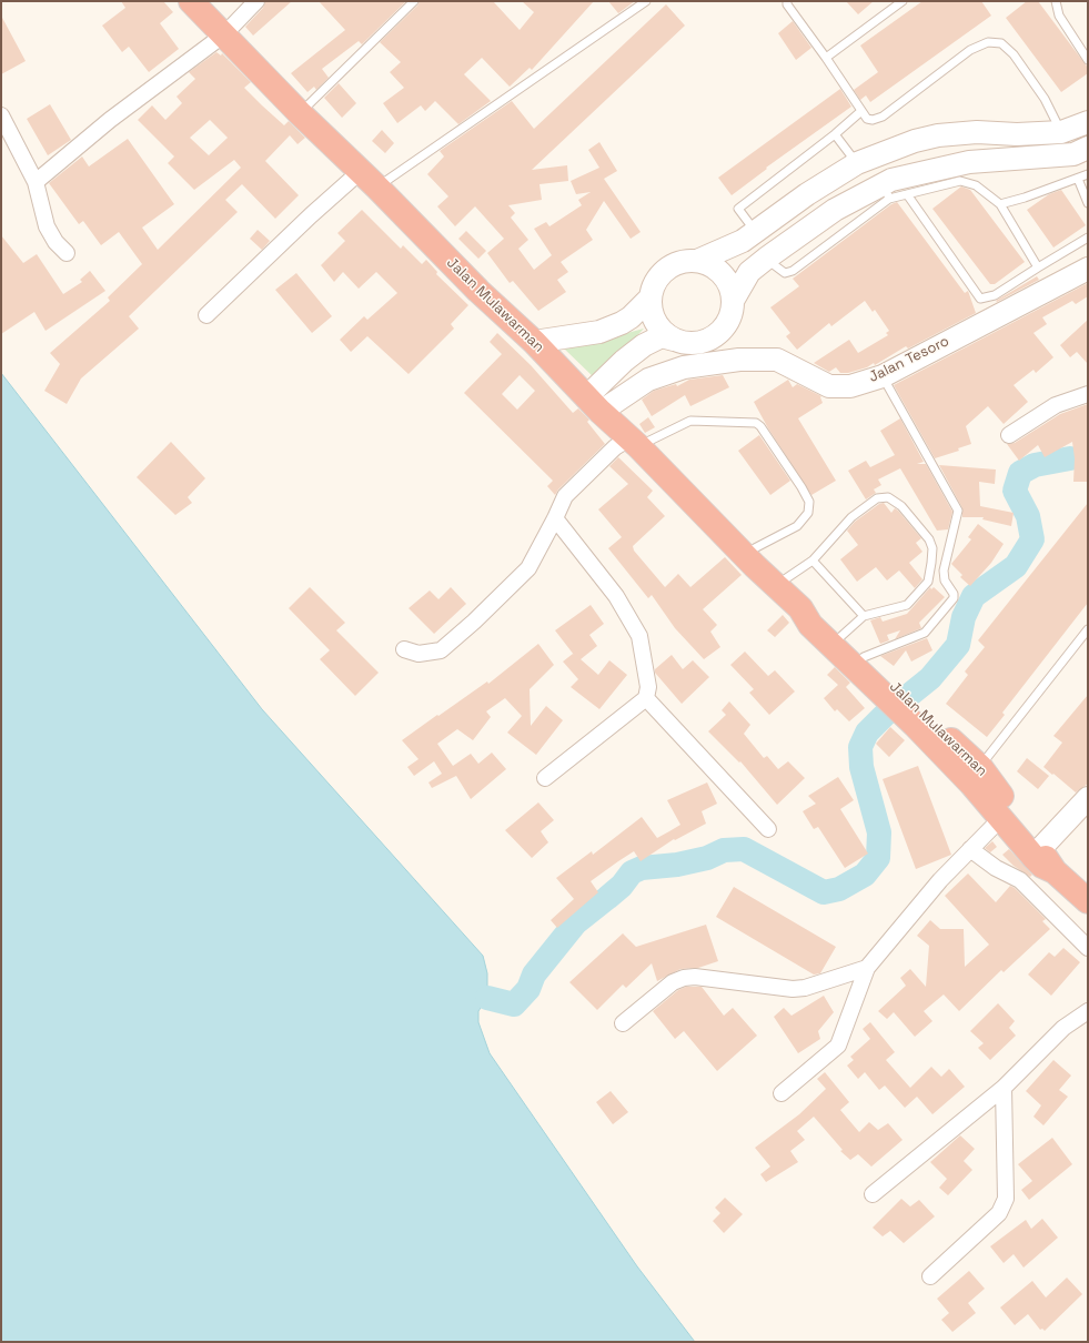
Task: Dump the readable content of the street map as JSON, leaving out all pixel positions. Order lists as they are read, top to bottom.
{
  "streets": {
    "highway": ["Jalan Mulawarman"],
    "street": ["Jalan Tesoro"]
  },
  "crossings": [
    ["Jalan Mulawarman", "Jalan Tesoro"]
  ]
}
